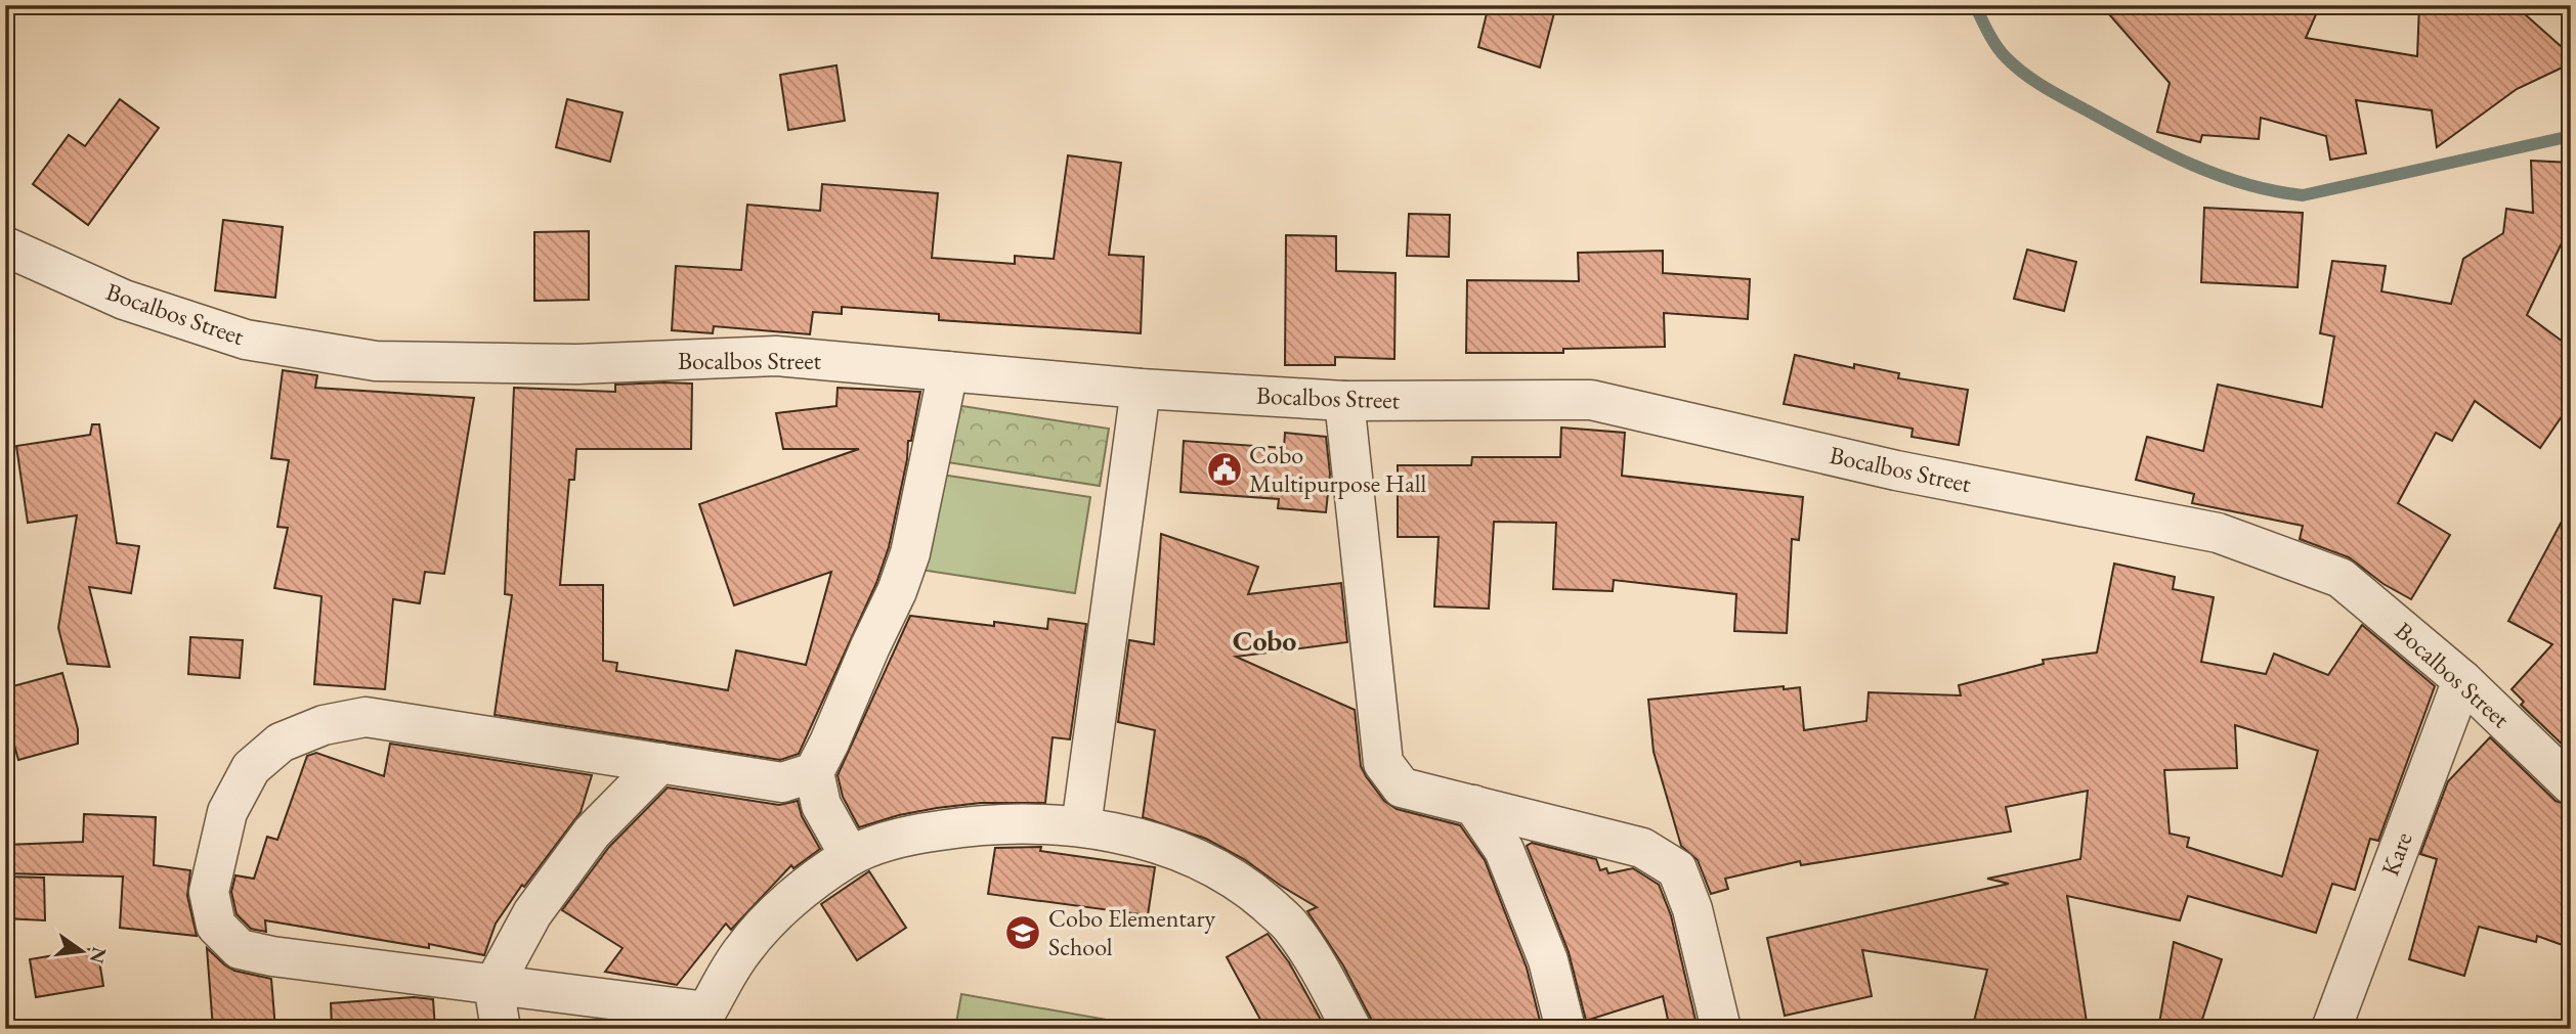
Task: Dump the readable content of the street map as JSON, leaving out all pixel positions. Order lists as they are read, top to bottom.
{
  "streets": {
    "street": ["Bocalbos Street", "Kare"]
  },
  "crossings": [
    ["Bocalbos Street", "Kare"]
  ],
  "districts": ["Cobo"],
  "places": {
    "public building": ["Cobo Multipurpose Hall"],
    "school or university": ["Cobo Elementary School"]
  },
  "north": "right"
}
